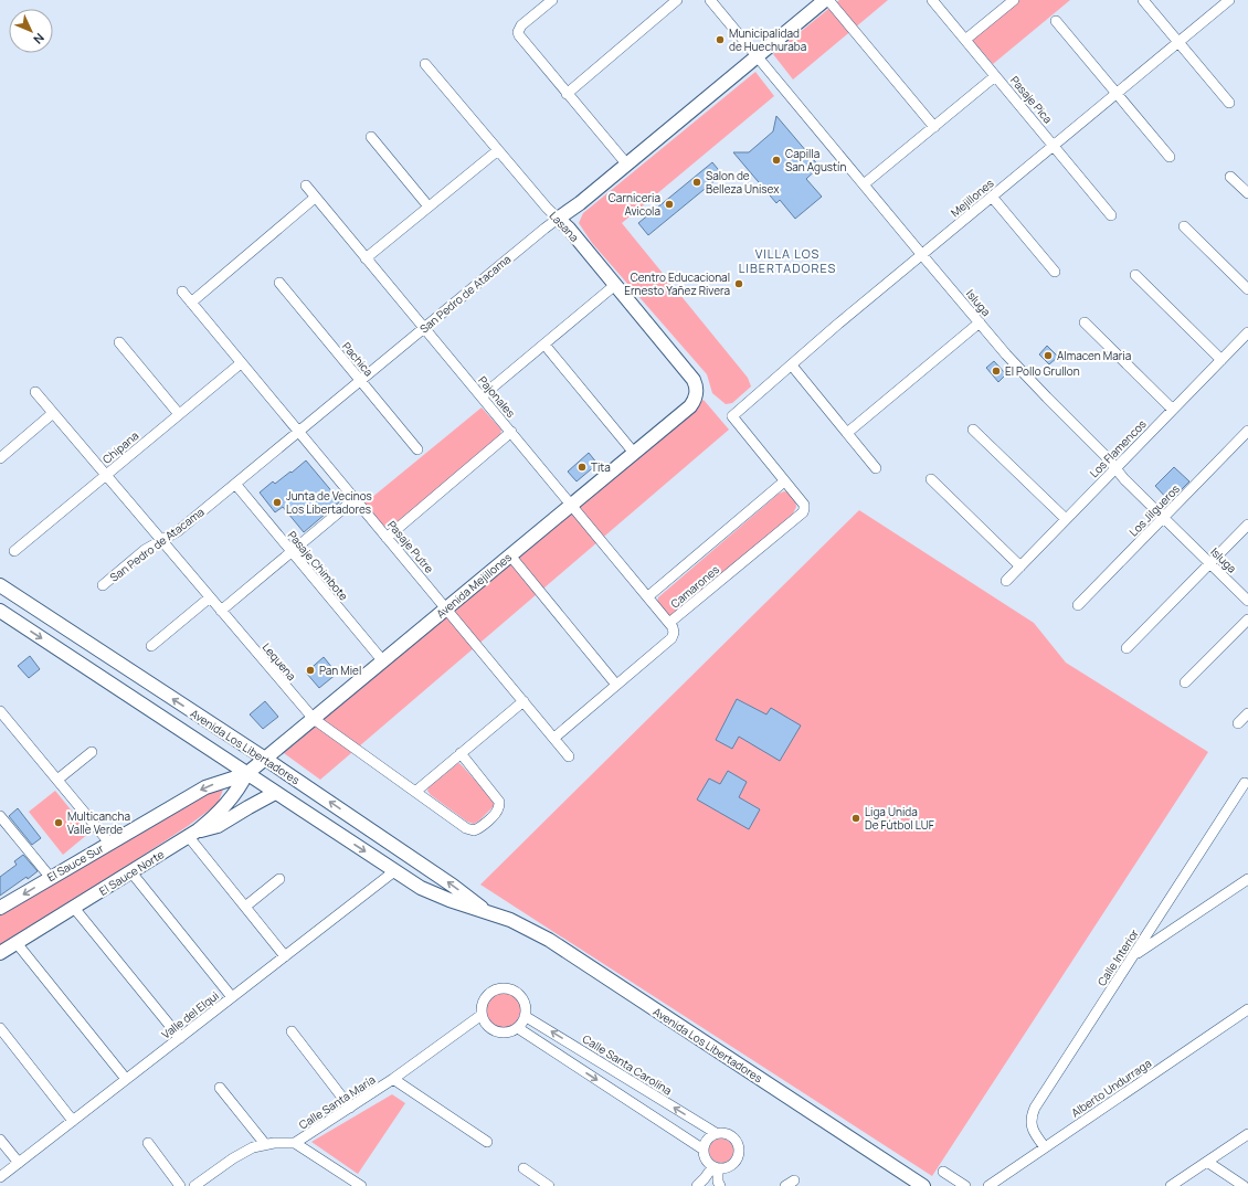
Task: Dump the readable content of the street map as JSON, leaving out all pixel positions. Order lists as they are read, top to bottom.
{
  "streets": {
    "street": [
      "Pasaje Pica",
      "Mejillones",
      "Lasana",
      "San Pedro de Atacama",
      "Isluga",
      "Pachica",
      "Pajonales",
      "Chipana",
      "Los Flamencos",
      "Los Jilgueros",
      "Pasaje Putre",
      "Pasaje Chimbote",
      "Avenida Mejillones",
      "Camarones",
      "Lequena",
      "Avenida Los Libertadores",
      "El Sauce Sur",
      "El Sauce Norte",
      "Calle Interior",
      "Valle del Elqui",
      "Calle Santa Carolina",
      "Alberto Undurraga",
      "Calle Santa María"
    ]
  },
  "crossings": [
    ["Pasaje Pica", "Mejillones"],
    ["Mejillones", "Isluga"],
    ["Mejillones", "Camarones"],
    ["Lasana", "San Pedro de Atacama"],
    ["Lasana", "Avenida Mejillones"],
    ["San Pedro de Atacama", "Isluga"],
    ["San Pedro de Atacama", "Pachica"],
    ["San Pedro de Atacama", "Pajonales"],
    ["San Pedro de Atacama", "Pasaje Putre"],
    ["San Pedro de Atacama", "Pasaje Chimbote"],
    ["San Pedro de Atacama", "Lequena"],
    ["Isluga", "Los Flamencos"],
    ["Isluga", "Los Jilgueros"],
    ["Pajonales", "Avenida Mejillones"],
    ["Pajonales", "Camarones"],
    ["Chipana", "Pasaje Putre"],
    ["Chipana", "Lequena"],
    ["Pasaje Putre", "Avenida Mejillones"],
    ["Pasaje Putre", "Camarones"],
    ["Pasaje Chimbote", "Avenida Mejillones"],
    ["Avenida Mejillones", "Lequena"],
    ["Avenida Mejillones", "Avenida Los Libertadores"],
    ["Avenida Mejillones", "El Sauce Sur"],
    ["Avenida Mejillones", "El Sauce Norte"],
    ["Avenida Los Libertadores", "El Sauce Sur"],
    ["Avenida Los Libertadores", "El Sauce Norte"],
    ["Avenida Los Libertadores", "Valle del Elqui"],
    ["El Sauce Sur", "El Sauce Norte"],
    ["Calle Interior", "Alberto Undurraga"],
    ["Calle Santa Carolina", "Calle Santa María"]
  ],
  "districts": ["VILLA LOS LIBERTADORES"],
  "places": [
    "Municipalidad de Huechuraba",
    "Capilla San Agustín",
    "Salon de Belleza Unisex",
    "Carniceria Avicola",
    "Centro Educacional Ernesto Yañez Rivera",
    "Almacen Maria",
    "El Pollo Grullon",
    "Tita",
    "Junta de Vecinos Los Libertadores",
    "Pan Miel",
    "Liga Unida De Fútbol LUF",
    "Multicancha Valle Verde"
  ],
  "north": "bottom right"
}
